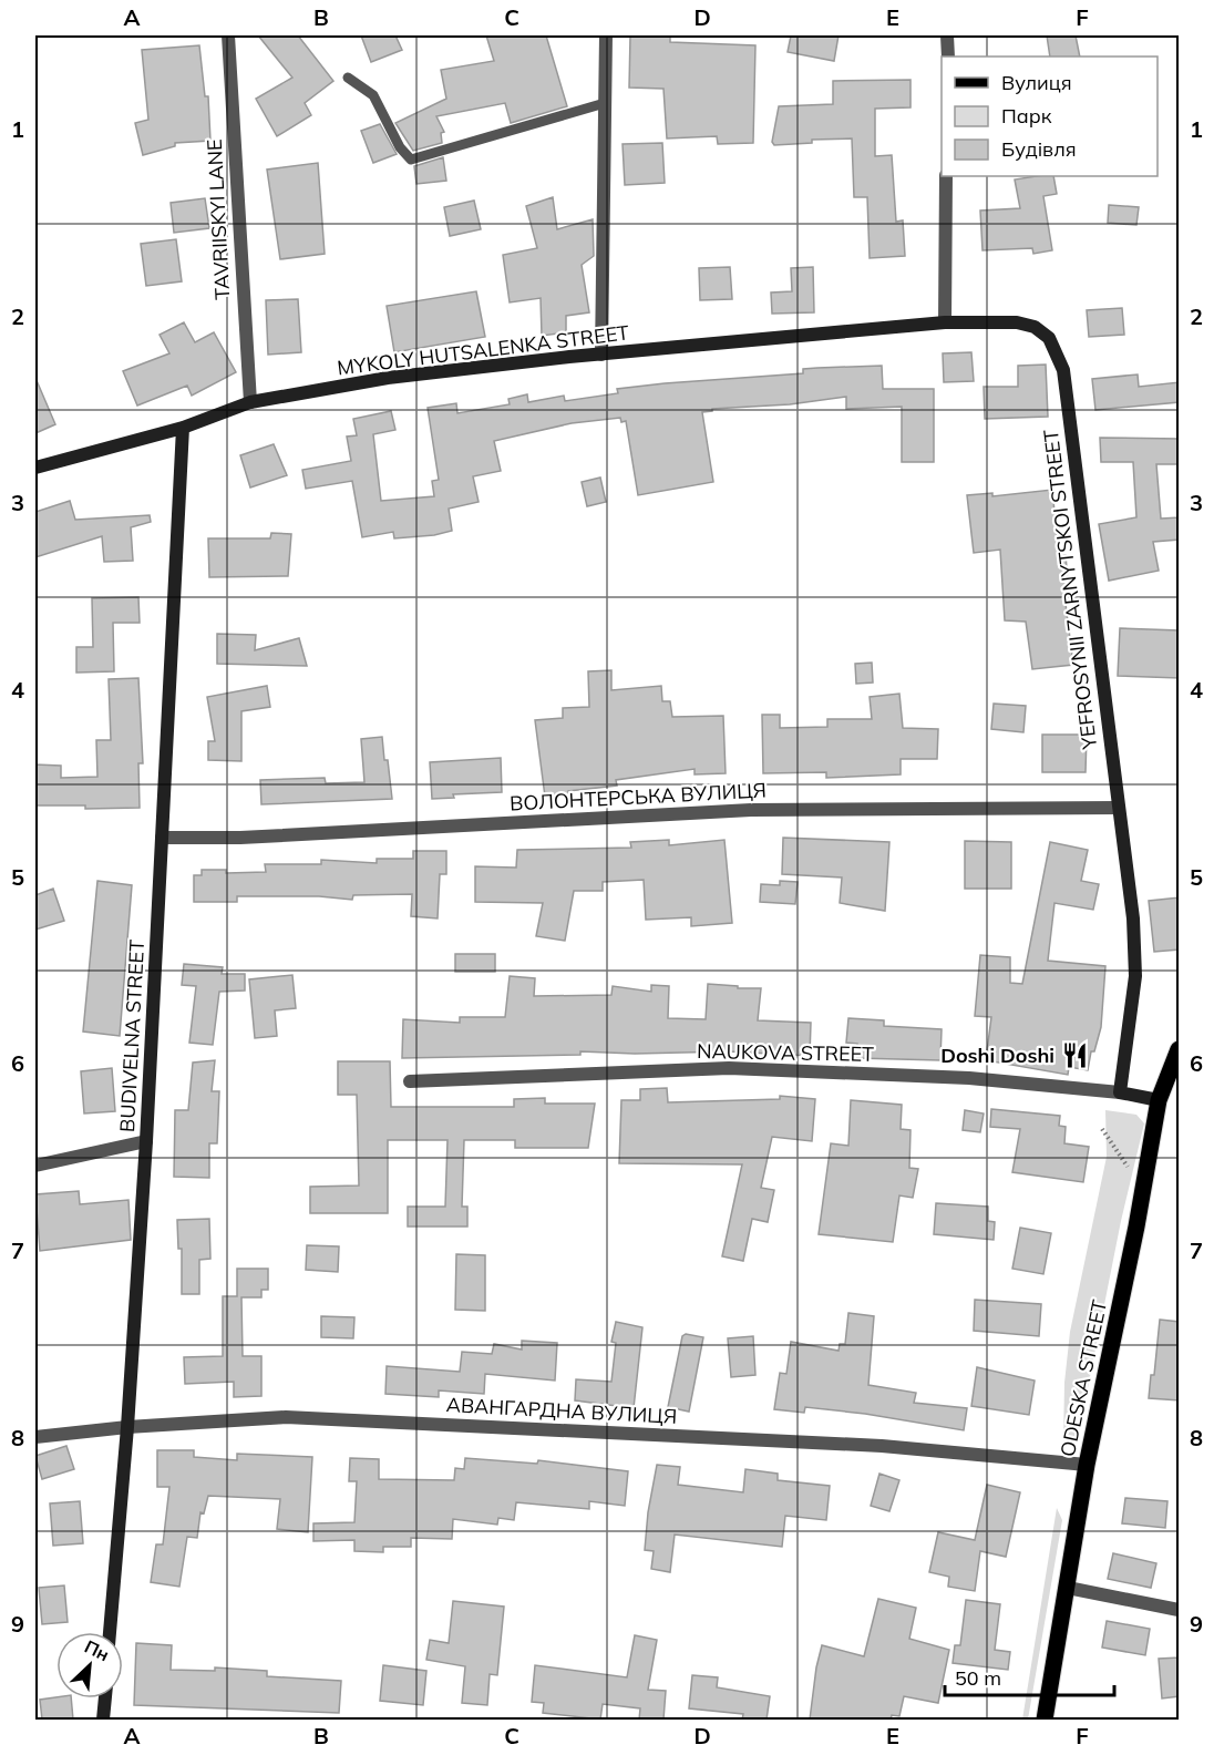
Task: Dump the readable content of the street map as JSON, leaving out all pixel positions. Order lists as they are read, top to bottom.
{
  "streets": {
    "main road": ["ODESKA STREET"],
    "street": [
      "TAVRIISKYI LANE",
      "MYKOLY HUTSALENKA STREET",
      "YEFROSYNII ZARNYTSKOI STREET",
      "ВОЛОНТЕРСЬКА ВУЛИЦЯ",
      "BUDIVELNA STREET",
      "NAUKOVA STREET",
      "АВАНГАРДНА ВУЛИЦЯ"
    ]
  },
  "crossings": [
    ["TAVRIISKYI LANE", "MYKOLY HUTSALENKA STREET"],
    ["MYKOLY HUTSALENKA STREET", "YEFROSYNII ZARNYTSKOI STREET"],
    ["MYKOLY HUTSALENKA STREET", "BUDIVELNA STREET"],
    ["YEFROSYNII ZARNYTSKOI STREET", "ВОЛОНТЕРСЬКА ВУЛИЦЯ"],
    ["YEFROSYNII ZARNYTSKOI STREET", "NAUKOVA STREET"],
    ["ВОЛОНТЕРСЬКА ВУЛИЦЯ", "BUDIVELNA STREET"],
    ["BUDIVELNA STREET", "АВАНГАРДНА ВУЛИЦЯ"],
    ["NAUKOVA STREET", "ODESKA STREET"],
    ["ODESKA STREET", "АВАНГАРДНА ВУЛИЦЯ"]
  ],
  "places": {
    "restaurant": ["Doshi Doshi"]
  },
  "legend": ["Вулиця", "Парк", "Будівля"],
  "scale_bar": "50 m",
  "north": "top right",
  "grid": {
    "columns": [
      "A",
      "B",
      "C",
      "D",
      "E",
      "F"
    ],
    "rows": [
      "1",
      "2",
      "3",
      "4",
      "5",
      "6",
      "7",
      "8",
      "9"
    ]
  }
}
